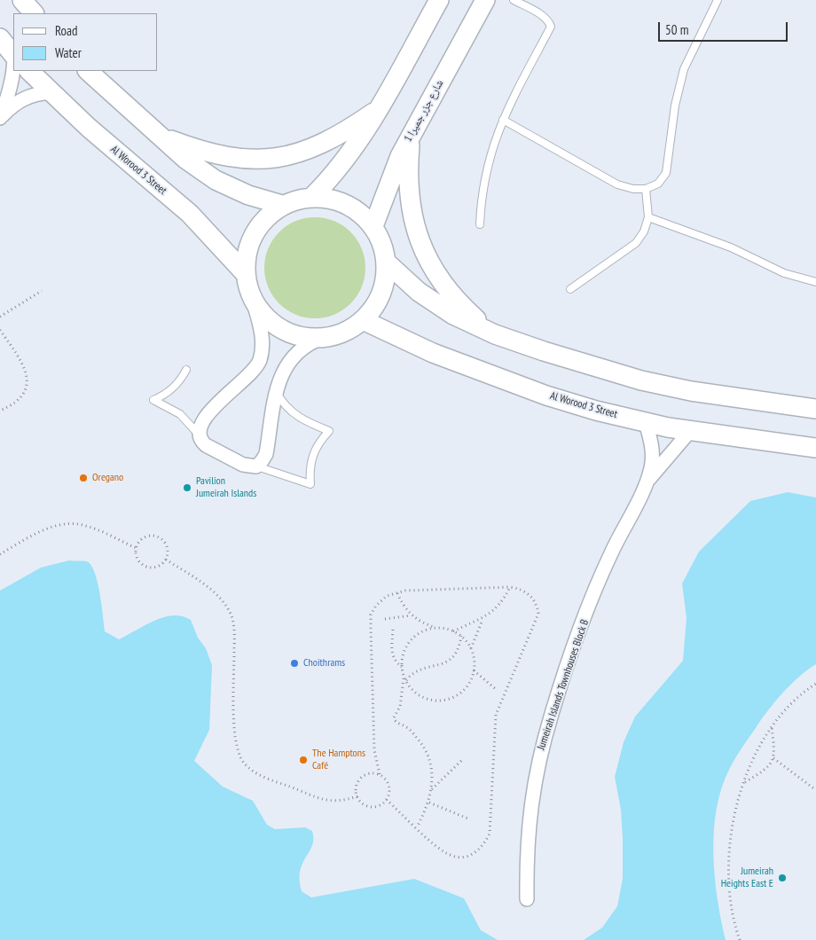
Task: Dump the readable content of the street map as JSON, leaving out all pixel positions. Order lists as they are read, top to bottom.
{
  "streets": {
    "street": ["شارع جزر جميرا 1", "Al Worood 3 Street", "Jumeirah Islands Townhouses Block B"]
  },
  "crossings": [
    ["شارع جزر جميرا 1", "Al Worood 3 Street"],
    ["Al Worood 3 Street", "Jumeirah Islands Townhouses Block B"]
  ],
  "places": [
    "Oregano",
    "Pavilion Jumeirah Islands",
    "Choithrams",
    "The Hamptons Café",
    "Jumeirah Heights East E"
  ],
  "legend": ["Road", "Water"],
  "scale_bar": "50 m"
}
